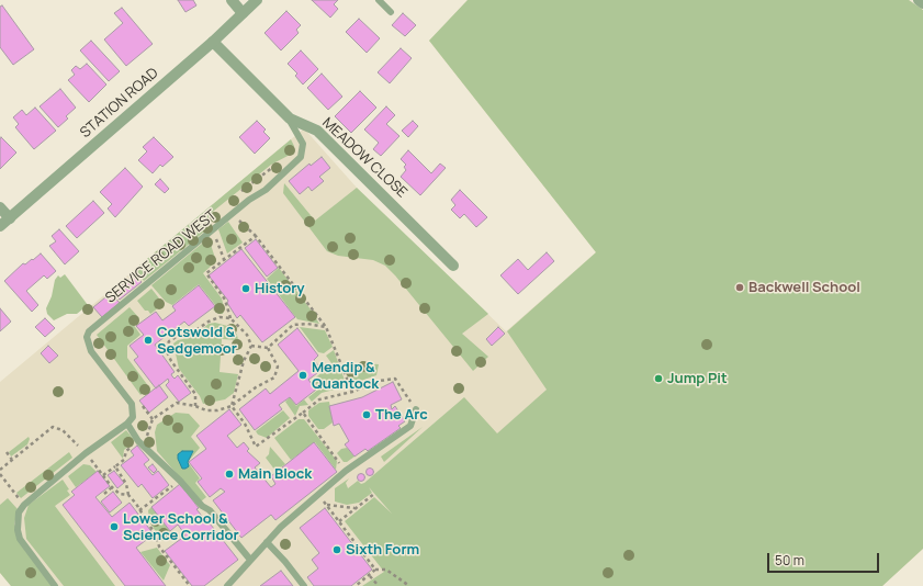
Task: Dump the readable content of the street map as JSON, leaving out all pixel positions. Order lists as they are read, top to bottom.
{
  "streets": {
    "street": ["STATION ROAD", "MEADOW CLOSE"],
    "lane": ["SERVICE ROAD WEST"]
  },
  "crossings": [
    ["STATION ROAD", "MEADOW CLOSE"],
    ["MEADOW CLOSE", "SERVICE ROAD WEST"]
  ],
  "places": [
    "Backwell School",
    "History",
    "Cotswold & Sedgemoor",
    "Mendip & Quantock",
    "Jump Pit",
    "The Arc",
    "Main Block",
    "Lower School & Science Corridor",
    "Sixth Form"
  ],
  "scale_bar": "50 m"
}
